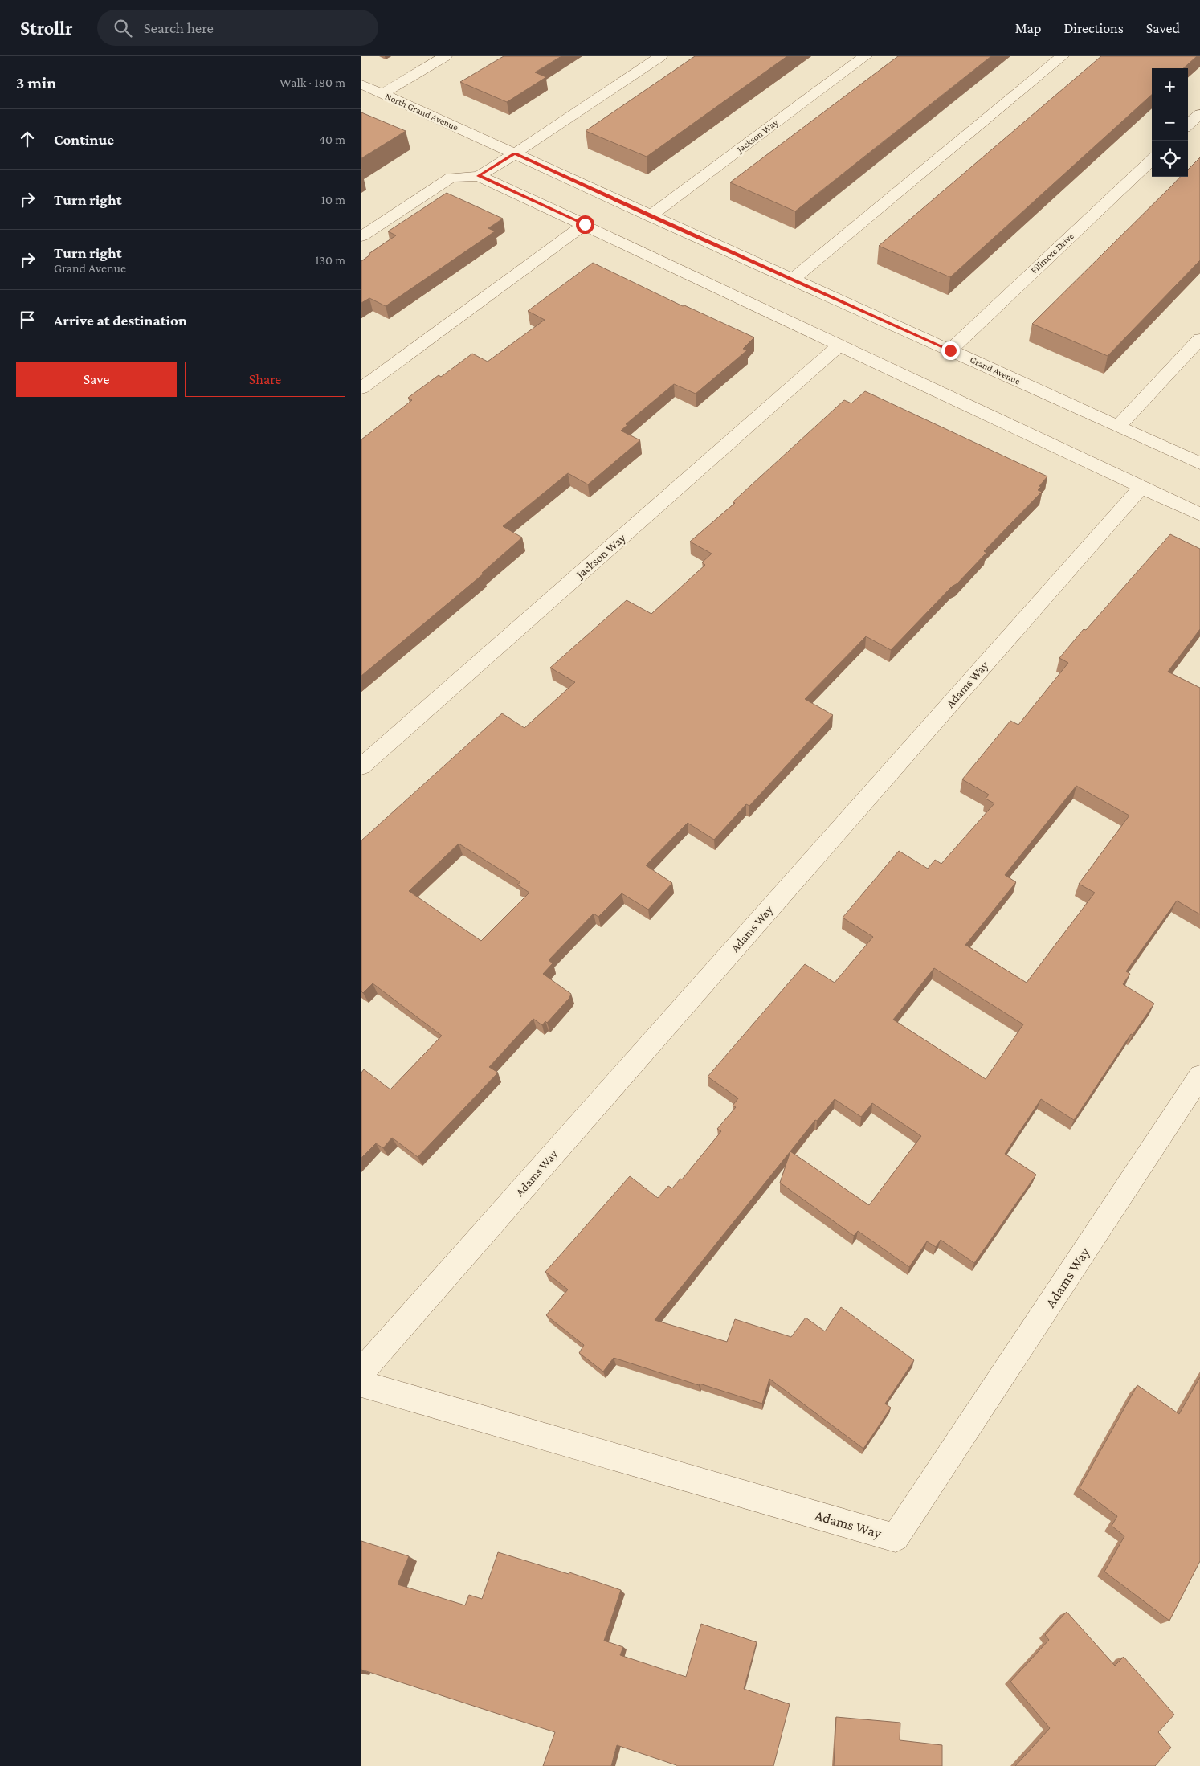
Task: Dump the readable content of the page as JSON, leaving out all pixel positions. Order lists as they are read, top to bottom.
{
  "streets": {
    "street": [
      "North Grand Avenue",
      "Jackson Way",
      "Fillmore Drive",
      "Grand Avenue",
      "Adams Way"
    ]
  },
  "crossings": [
    ["North Grand Avenue", "Grand Avenue"],
    ["Jackson Way", "Grand Avenue"],
    ["Fillmore Drive", "Grand Avenue"]
  ],
  "page": {
    "header": "Strollr",
    "search": "Search here",
    "nav": ["Map", "Directions", "Saved"],
    "heading": ["3 min", "Walk · 180 m"],
    "map_buttons": ["+", "−"],
    "list": [
      ["Continue", "40 m"],
      ["Turn right", "10 m"],
      ["Turn right", "Grand Avenue", "130 m"],
      "Arrive at destination"
    ],
    "buttons": ["Save", "Share"]
  }
}
